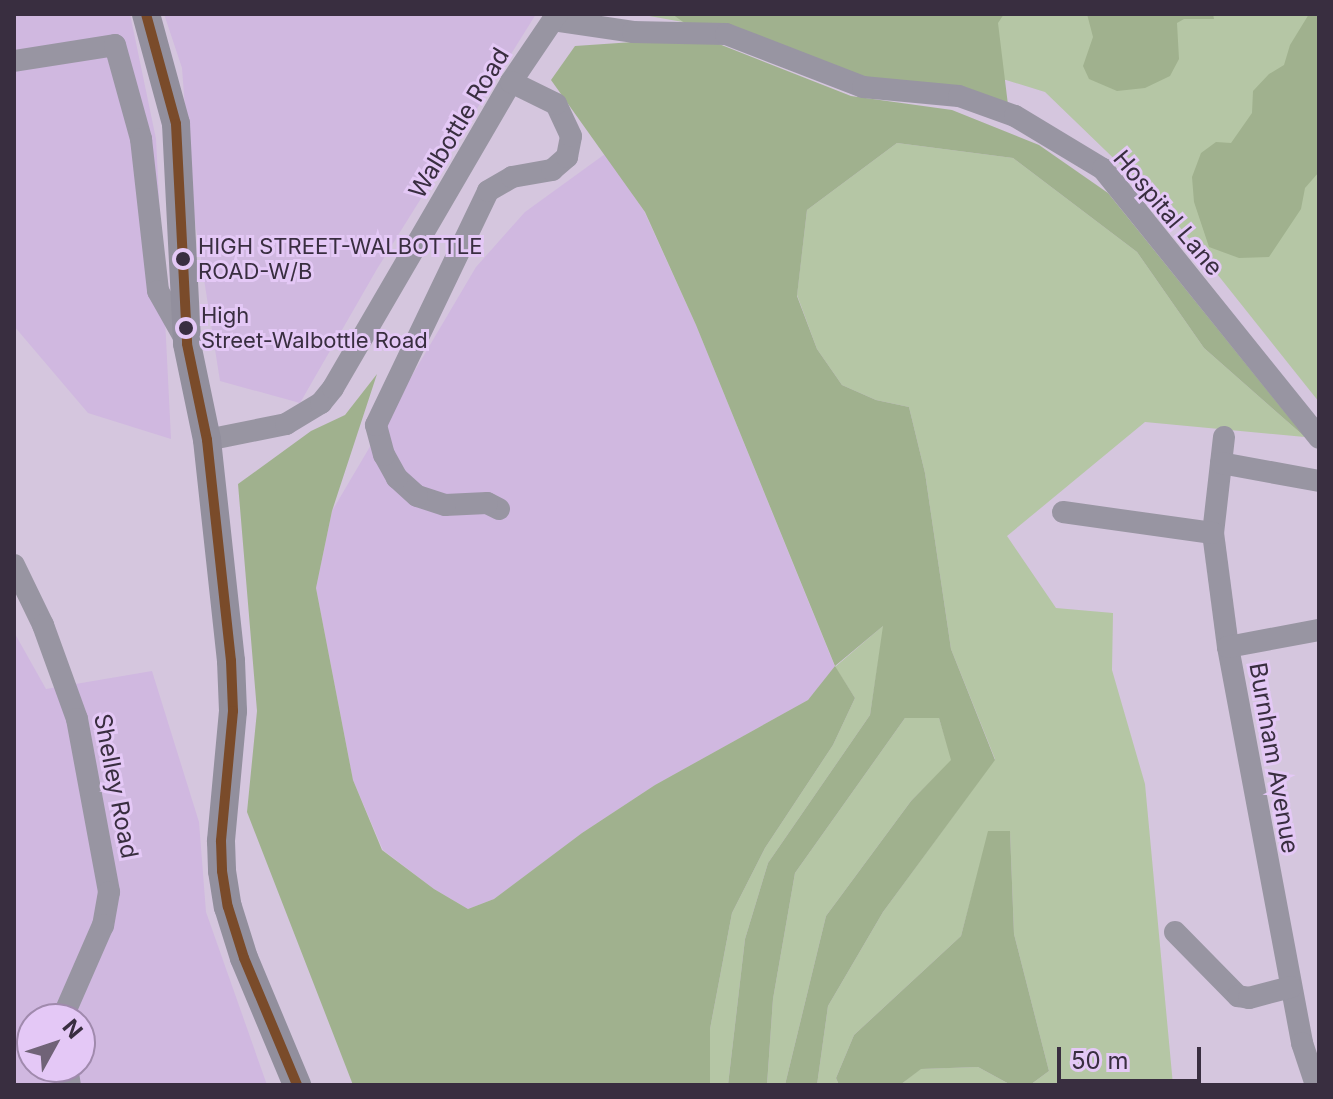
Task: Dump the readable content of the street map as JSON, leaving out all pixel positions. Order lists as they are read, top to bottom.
{
  "streets": {
    "street": [
      "Walbottle Road",
      "Hospital Lane",
      "Burnham Avenue",
      "Shelley Road"
    ]
  },
  "crossings": [
    ["Walbottle Road", "Hospital Lane"]
  ],
  "places": ["HIGH STREET-WALBOTTLE ROAD-W/B", "High Street-Walbottle Road"],
  "scale_bar": "50 m",
  "north": "top right"
}
